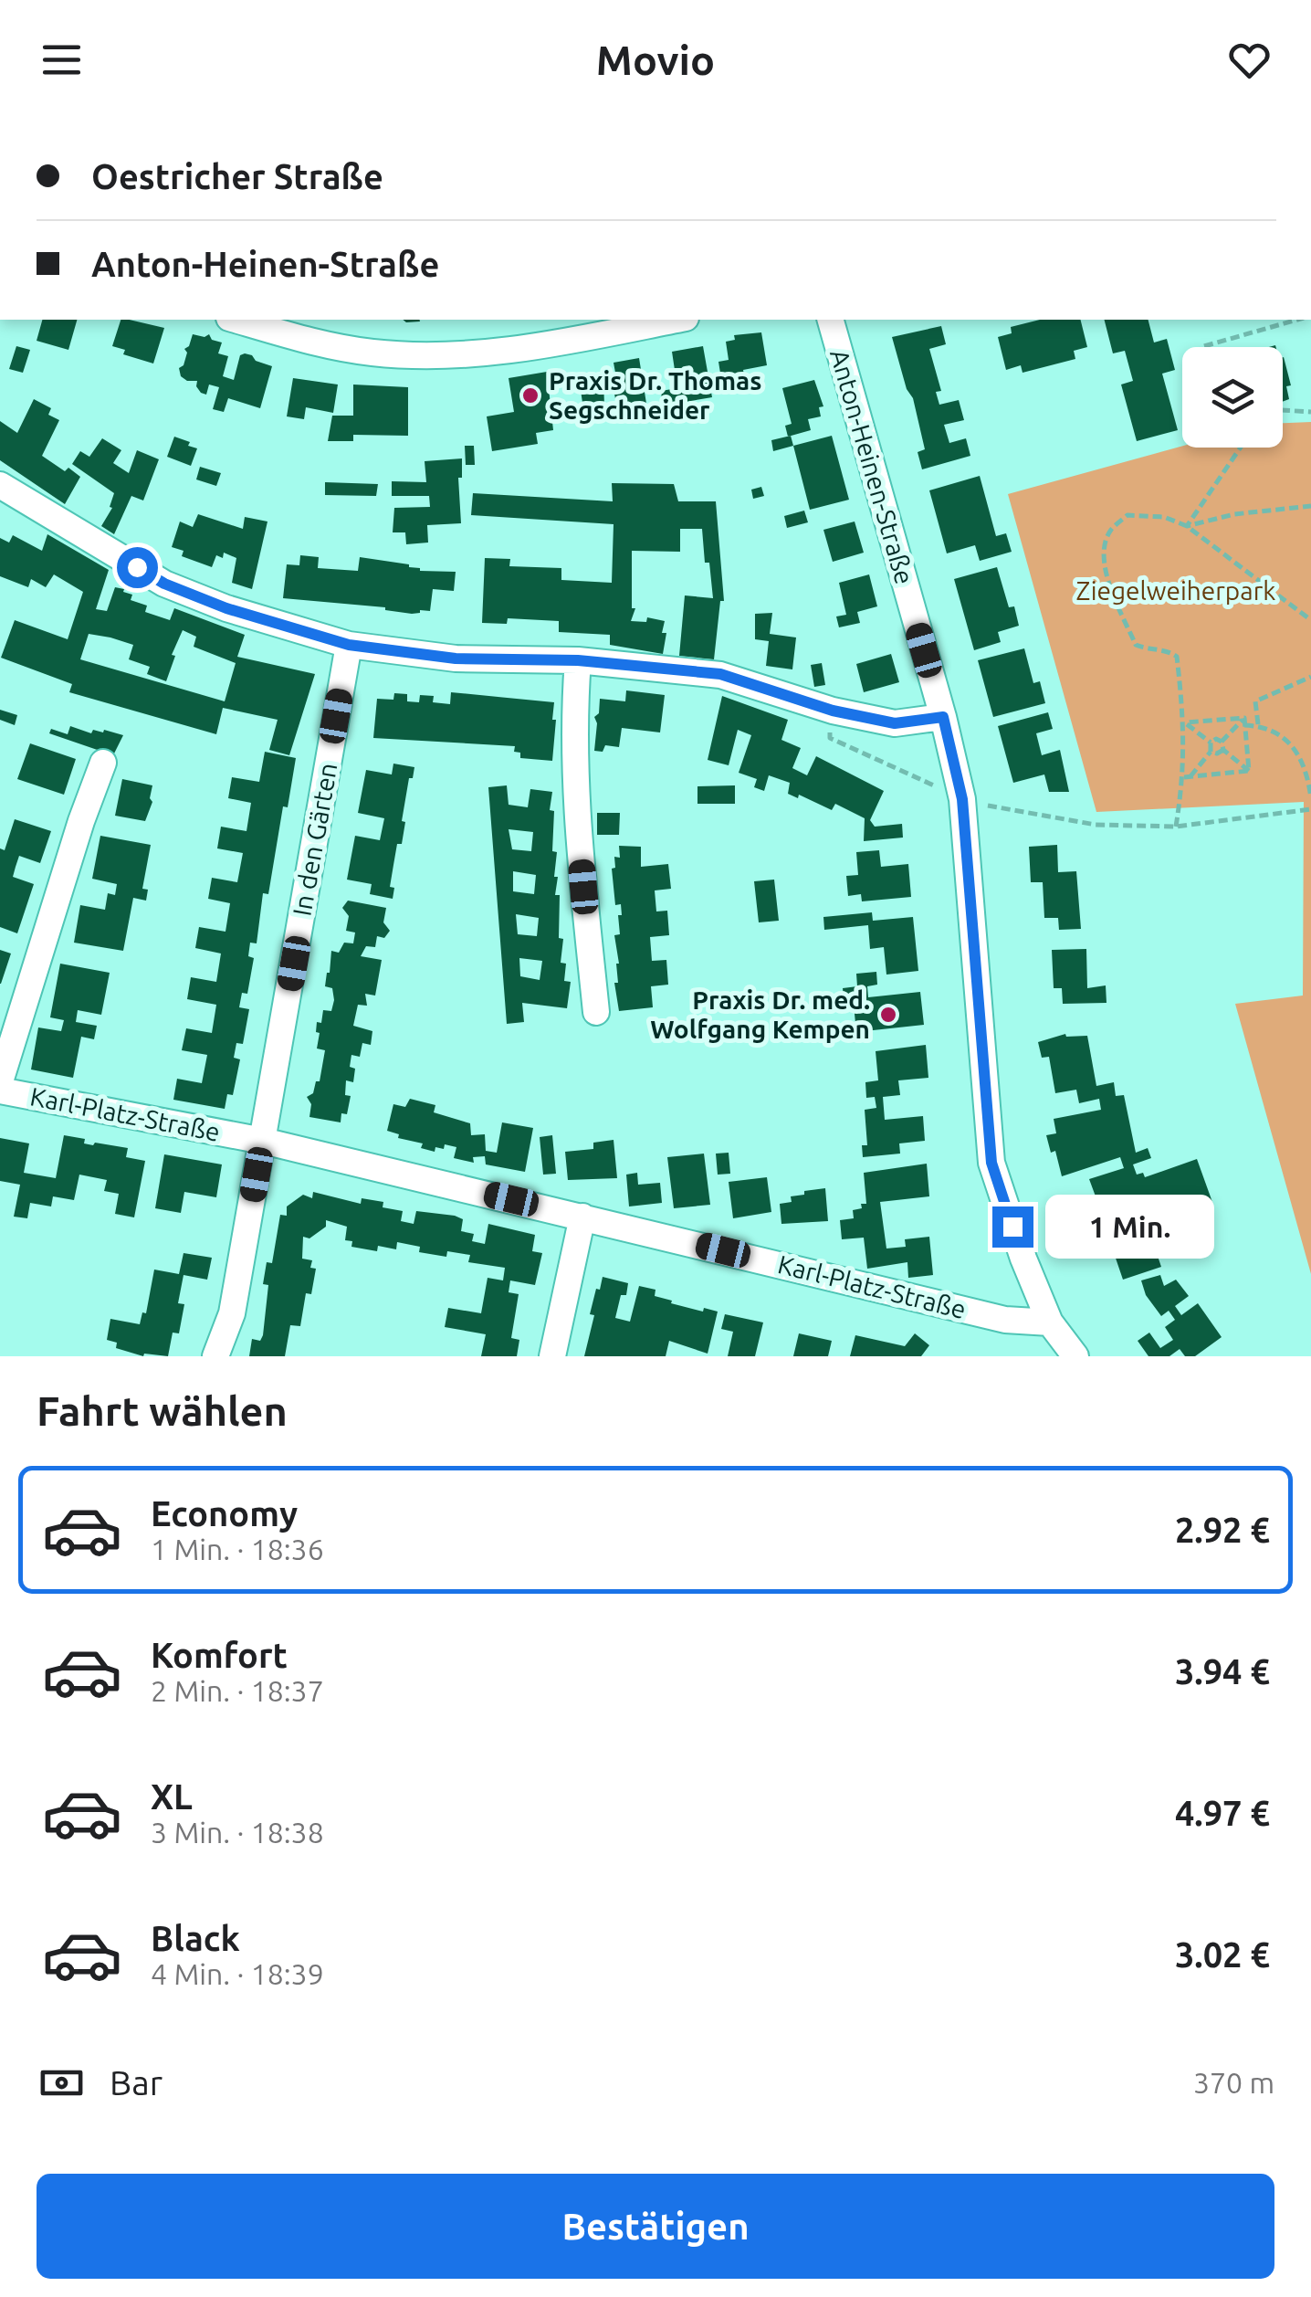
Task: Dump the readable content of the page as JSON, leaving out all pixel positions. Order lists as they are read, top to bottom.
{
  "streets": {
    "street": ["Anton-Heinen-Straße", "In den Gärten", "Karl-Platz-Straße"]
  },
  "crossings": [
    ["Anton-Heinen-Straße", "Karl-Platz-Straße"],
    ["In den Gärten", "Karl-Platz-Straße"]
  ],
  "parks": ["Ziegelweiherpark"],
  "places": ["Praxis Dr. Thomas Segschneider", "Praxis Dr. med. Wolfgang Kempen"],
  "page": {
    "header": "Movio",
    "banner": ["Oestricher Straße", "Anton-Heinen-Straße"],
    "bubble": "1 Min.",
    "heading": "Fahrt wählen",
    "list": [
      {
        "name": "Economy",
        "note": "1 Min. · 18:36",
        "value": "2.92 €"
      },
      {
        "name": "Komfort",
        "note": "2 Min. · 18:37",
        "value": "3.94 €"
      },
      {
        "name": "XL",
        "note": "3 Min. · 18:38",
        "value": "4.97 €"
      },
      {
        "name": "Black",
        "note": "4 Min. · 18:39",
        "value": "3.02 €"
      }
    ],
    "pay": ["Bar", "370 m"],
    "buttons": "Bestätigen"
  }
}
